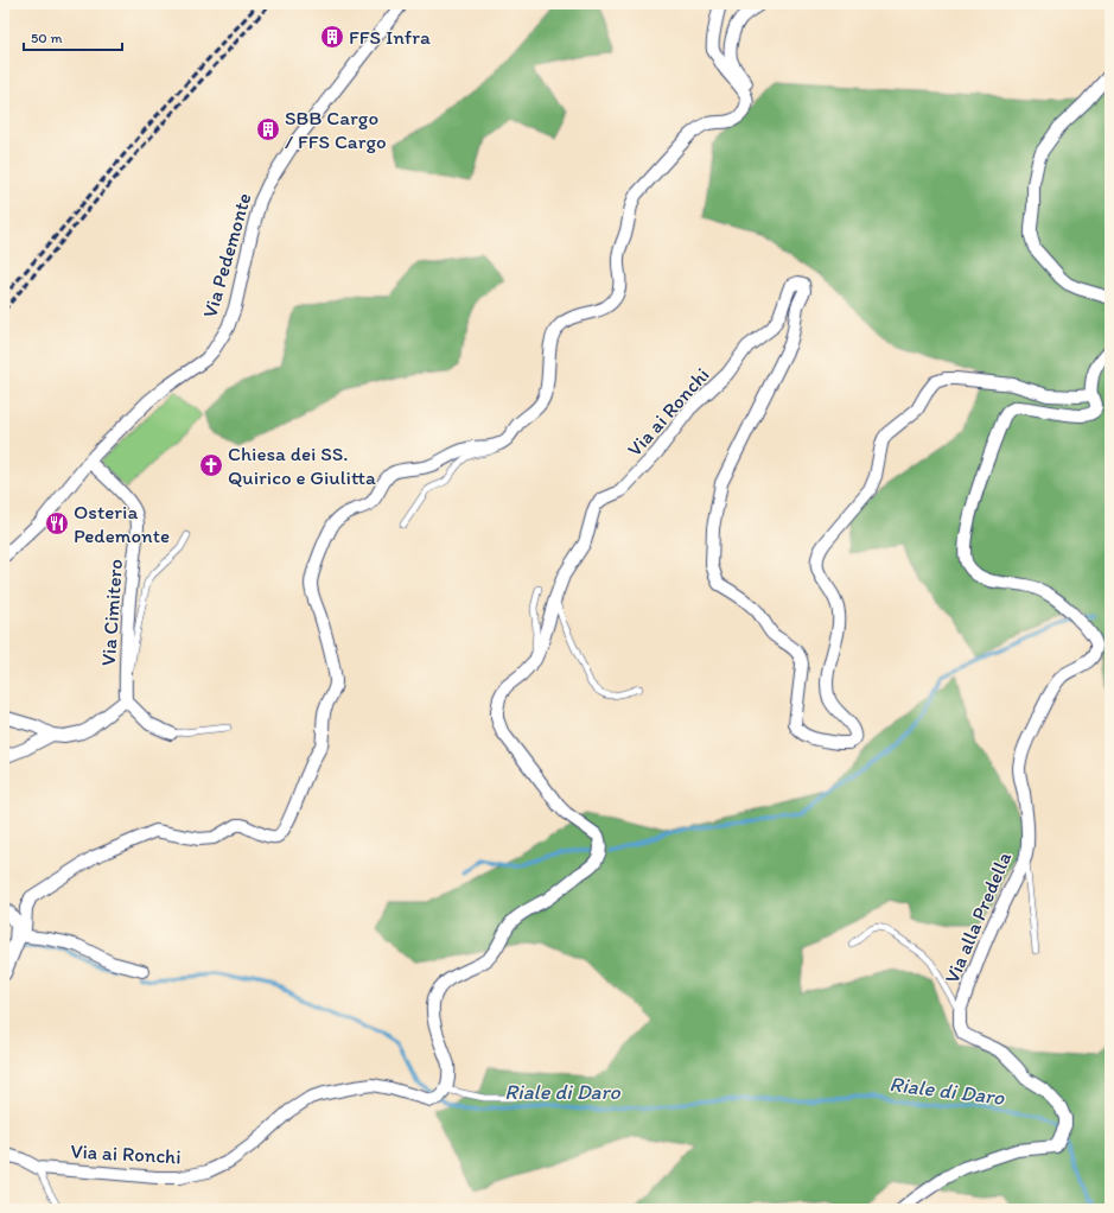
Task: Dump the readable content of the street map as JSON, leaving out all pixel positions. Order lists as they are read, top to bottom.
{
  "streets": {
    "street": [
      "Via Pedemonte",
      "Via ai Ronchi",
      "Via Cimitero",
      "Via alla Predella"
    ]
  },
  "crossings": [
    ["Via Pedemonte", "Via Cimitero"],
    ["Via ai Ronchi", "Via alla Predella"]
  ],
  "water": ["Riale di Daro"],
  "places": {
    "building": ["FFS Infra", "SBB Cargo / FFS Cargo"],
    "church": ["Chiesa dei SS. Quirico e Giulitta"],
    "restaurant": ["Osteria Pedemonte"]
  },
  "scale_bar": "50 m"
}
